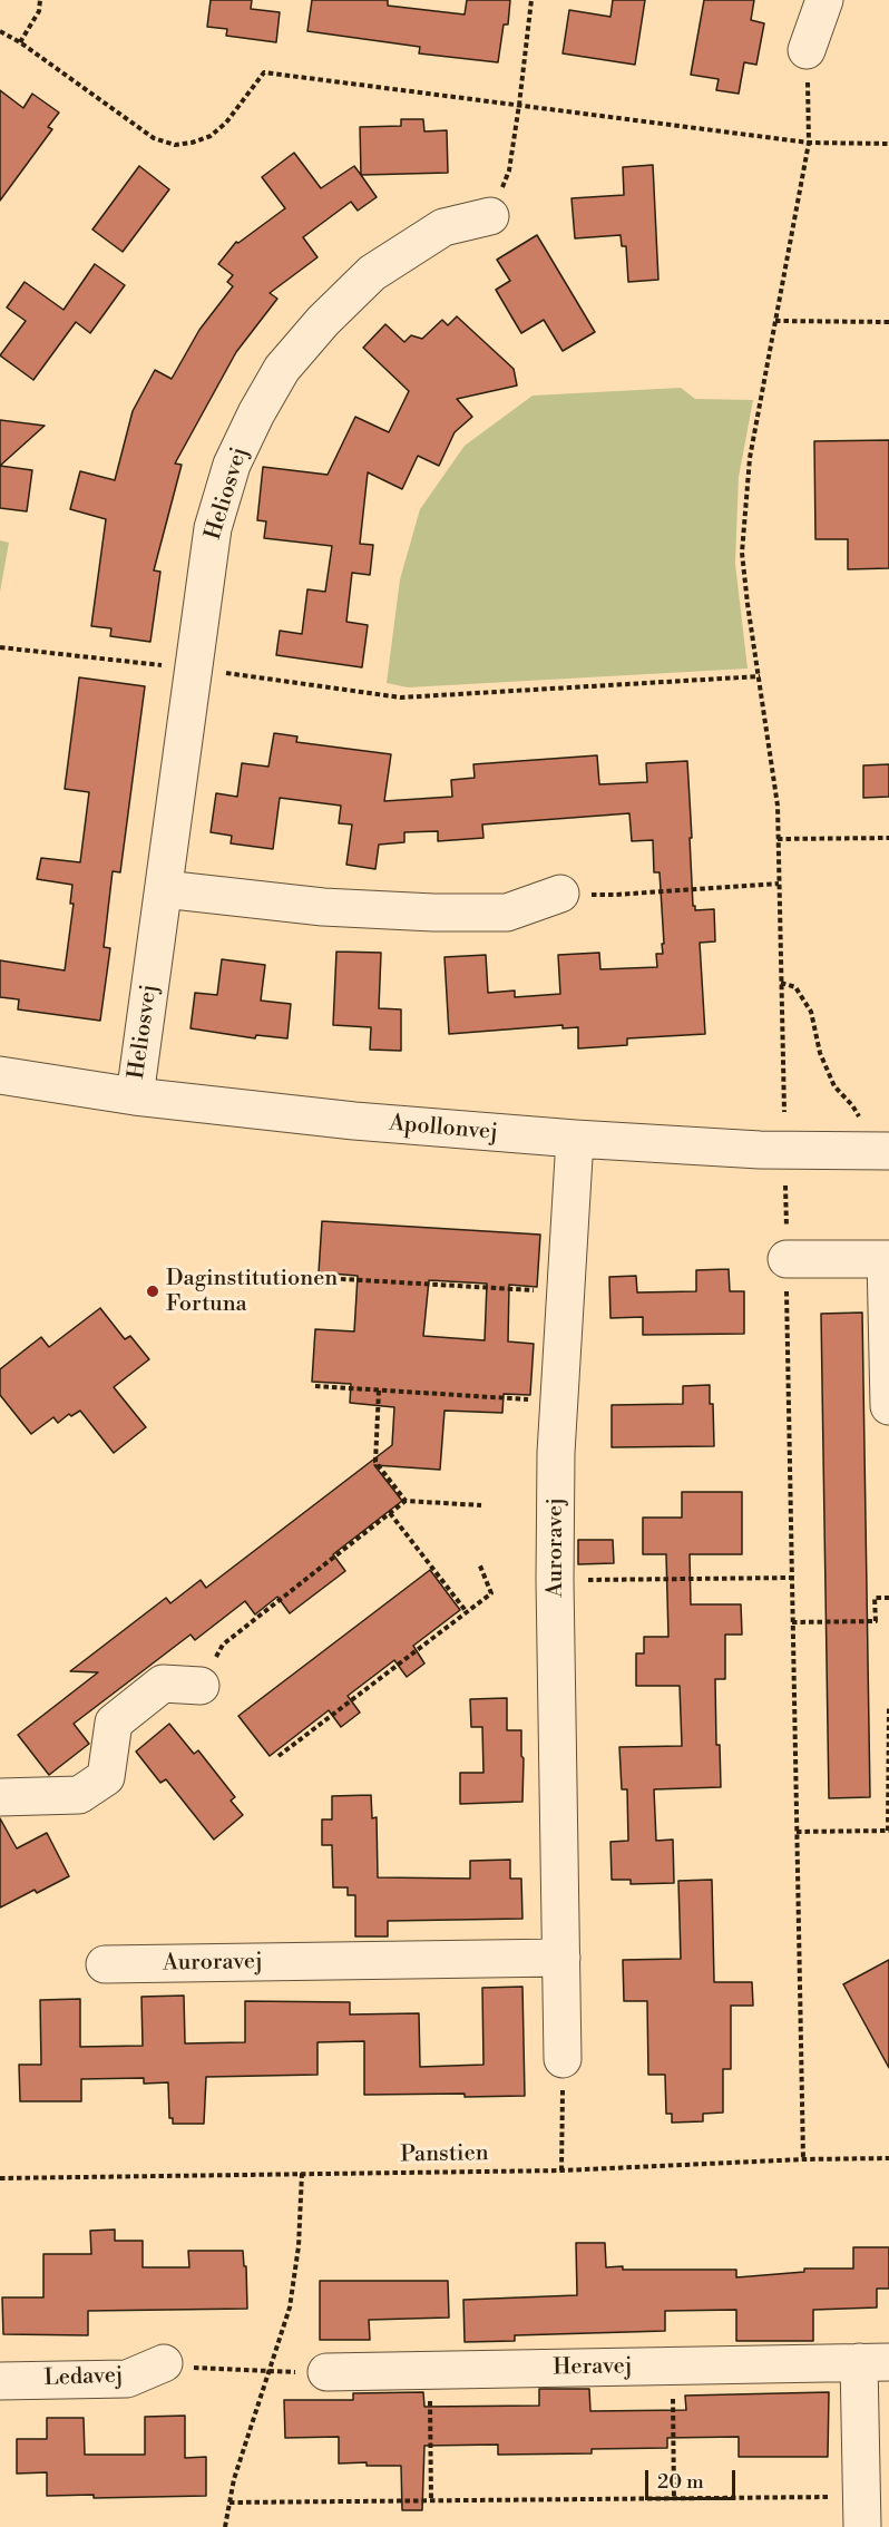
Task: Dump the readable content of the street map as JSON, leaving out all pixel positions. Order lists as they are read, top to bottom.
{
  "streets": {
    "street": [
      "Heliosvej",
      "Apollonvej",
      "Auroravej",
      "Heravej",
      "Ledavej"
    ],
    "path": ["Panstien"]
  },
  "crossings": [
    ["Heliosvej", "Apollonvej"],
    ["Apollonvej", "Auroravej"]
  ],
  "places": ["Daginstitutionen Fortuna"],
  "scale_bar": "20 m"
}
